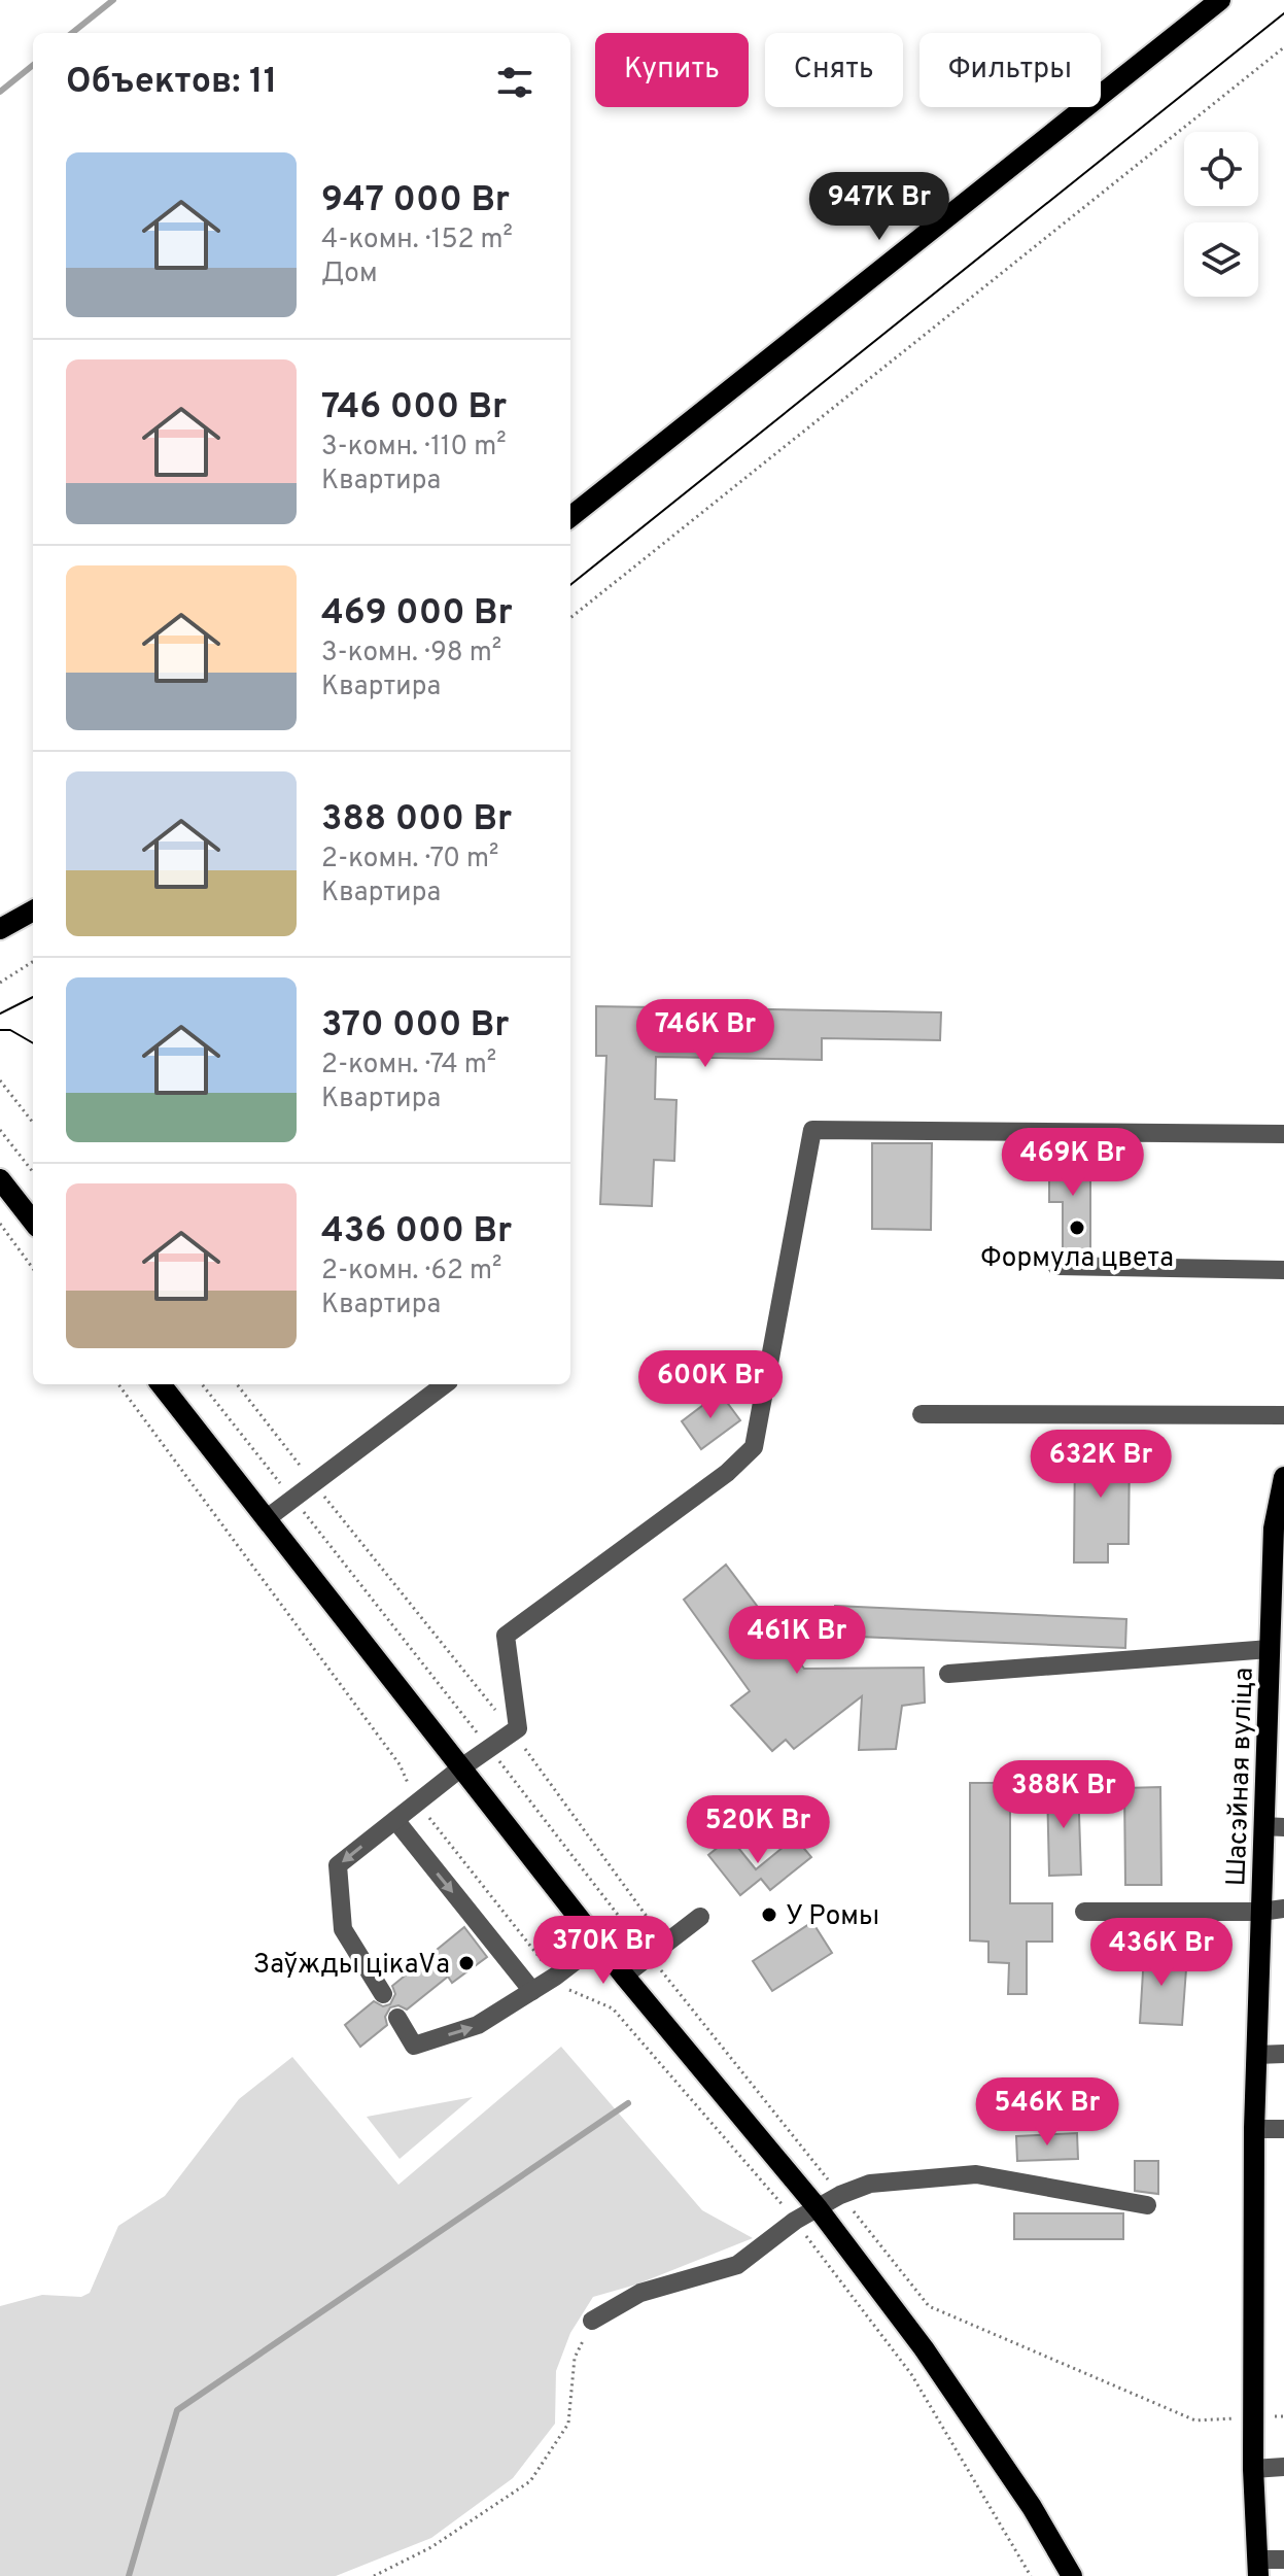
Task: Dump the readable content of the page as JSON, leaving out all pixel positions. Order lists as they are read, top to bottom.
{
  "streets": {
    "main road": ["Шасэйная вуліца"]
  },
  "places": ["Формула цвета", "У Ромы", "Заўжды цікаVа"],
  "page": {
    "chip": ["Купить", "Снять", "Фильтры"],
    "heading": "Объектов: 11",
    "list": [
      {
        "name": "947 000 Br",
        "note": "4-комн. · 152 m² · Дом"
      },
      {
        "name": "746 000 Br",
        "note": "3-комн. · 110 m² · Квартира"
      },
      {
        "name": "469 000 Br",
        "note": "3-комн. · 98 m² · Квартира"
      },
      {
        "name": "388 000 Br",
        "note": "2-комн. · 70 m² · Квартира"
      },
      {
        "name": "370 000 Br",
        "note": "2-комн. · 74 m² · Квартира"
      },
      {
        "name": "436 000 Br",
        "note": "2-комн. · 62 m² · Квартира"
      }
    ],
    "price": [
      "947K Br",
      "746K Br",
      "469K Br",
      "600K Br",
      "632K Br",
      "461K Br",
      "388K Br",
      "520K Br",
      "370K Br",
      "436K Br",
      "546K Br"
    ]
  }
}
